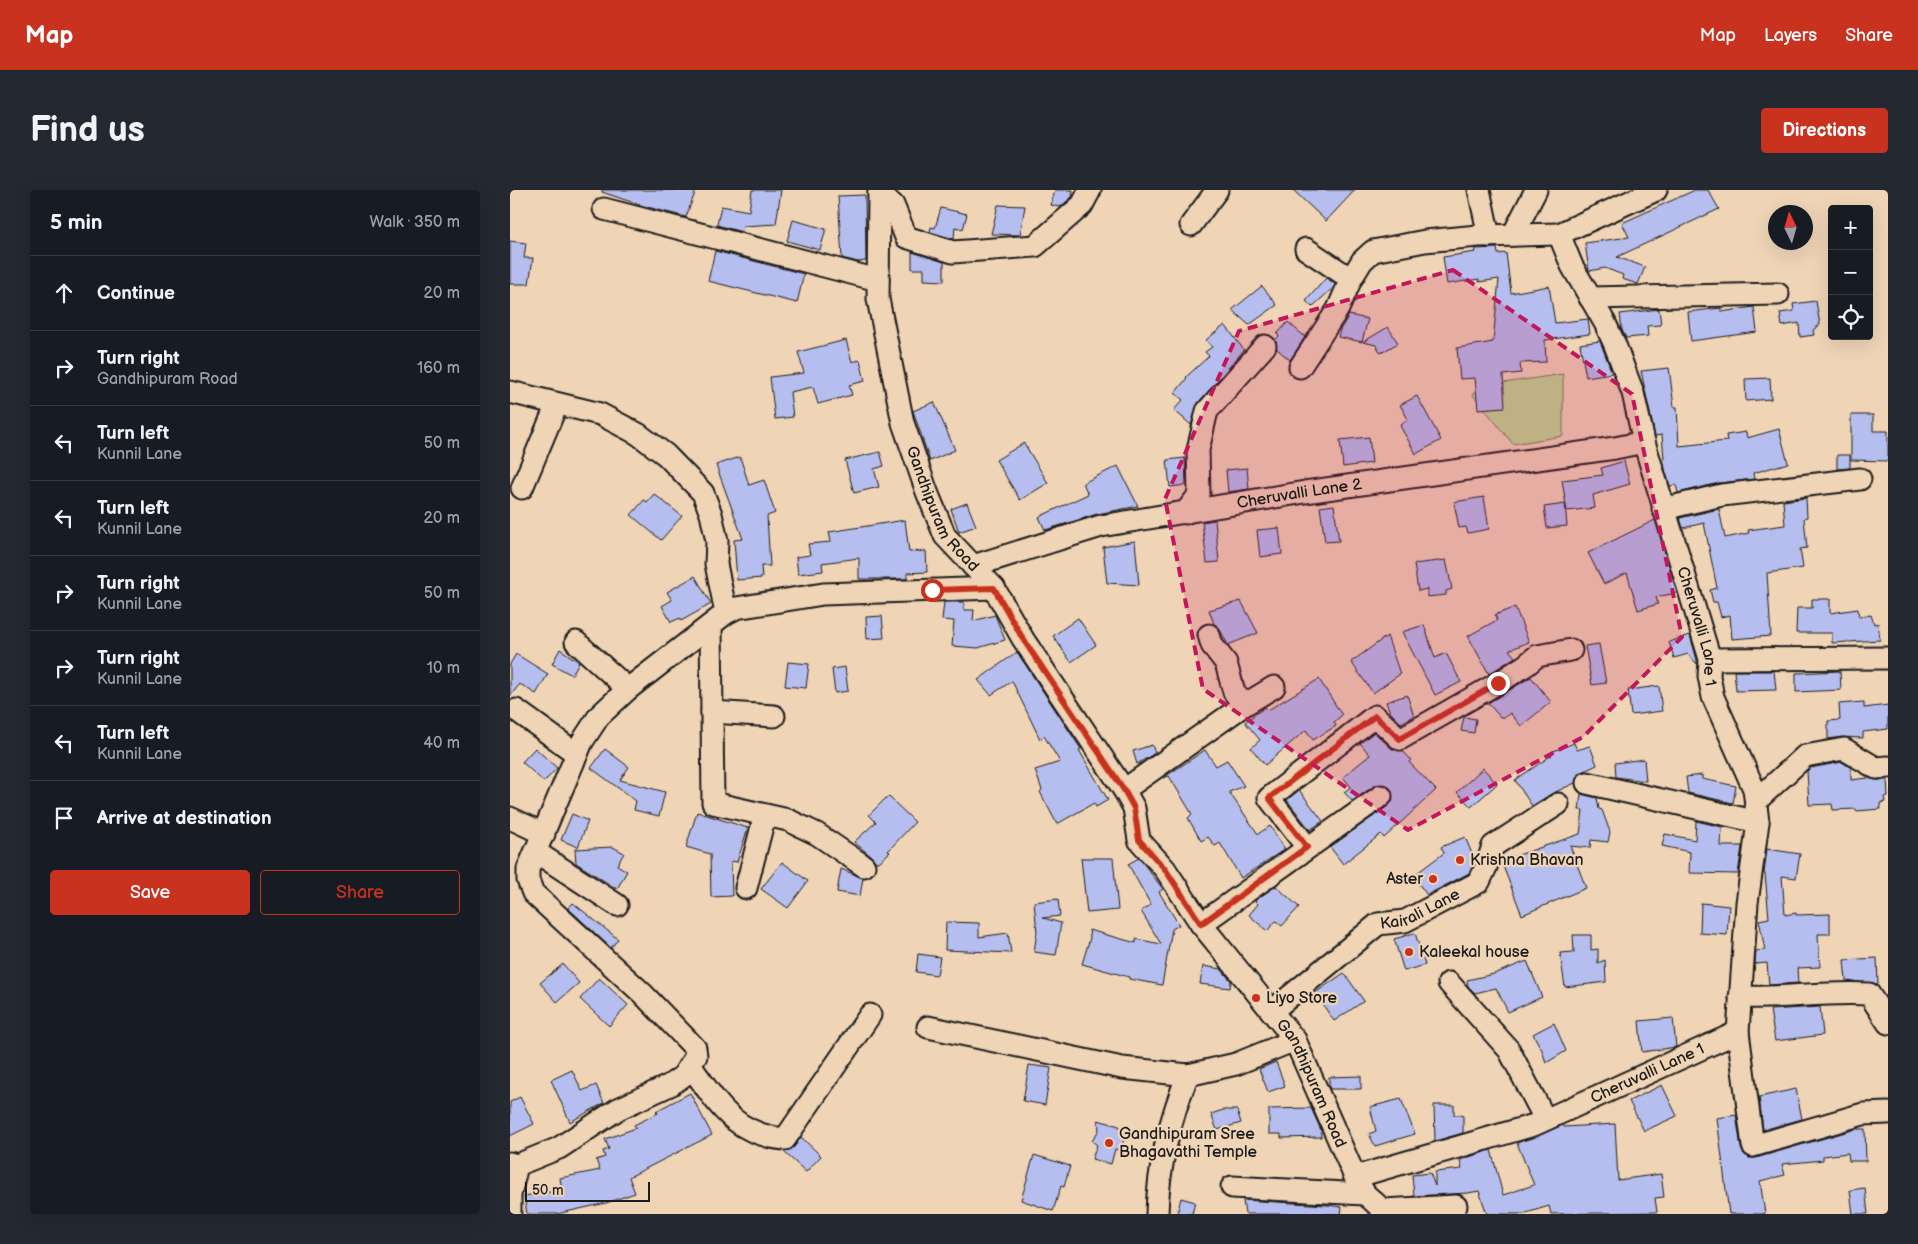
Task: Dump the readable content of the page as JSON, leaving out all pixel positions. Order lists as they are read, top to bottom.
{
  "streets": {
    "street": [
      "Cheruvalli Lane 2",
      "Gandhipuram Road",
      "Cheruvalli Lane 1",
      "Kairali Lane"
    ]
  },
  "crossings": [
    ["Cheruvalli Lane 2", "Gandhipuram Road"],
    ["Cheruvalli Lane 2", "Cheruvalli Lane 1"],
    ["Gandhipuram Road", "Cheruvalli Lane 1"],
    ["Gandhipuram Road", "Kairali Lane"]
  ],
  "places": [
    "Krishna Bhavan",
    "Aster",
    "Kaleekal house",
    "Liyo Store",
    "Gandhipuram Sree Bhagavathi Temple"
  ],
  "scale_bar": "50 m",
  "north": "top",
  "page": {
    "header": "Map",
    "nav": ["Map", "Layers", "Share"],
    "buttons": [
      "Directions",
      ["Save", "Share"]
    ],
    "title": "Find us",
    "heading": ["5 min", "Walk · 350 m"],
    "map_buttons": ["+", "−"],
    "list": [
      ["Continue", "20 m"],
      ["Turn right", "Gandhipuram Road", "160 m"],
      ["Turn left", "Kunnil Lane", "50 m"],
      ["Turn left", "Kunnil Lane", "20 m"],
      ["Turn right", "Kunnil Lane", "50 m"],
      ["Turn right", "Kunnil Lane", "10 m"],
      ["Turn left", "Kunnil Lane", "40 m"],
      "Arrive at destination"
    ],
    "scale": "50 m"
  }
}
